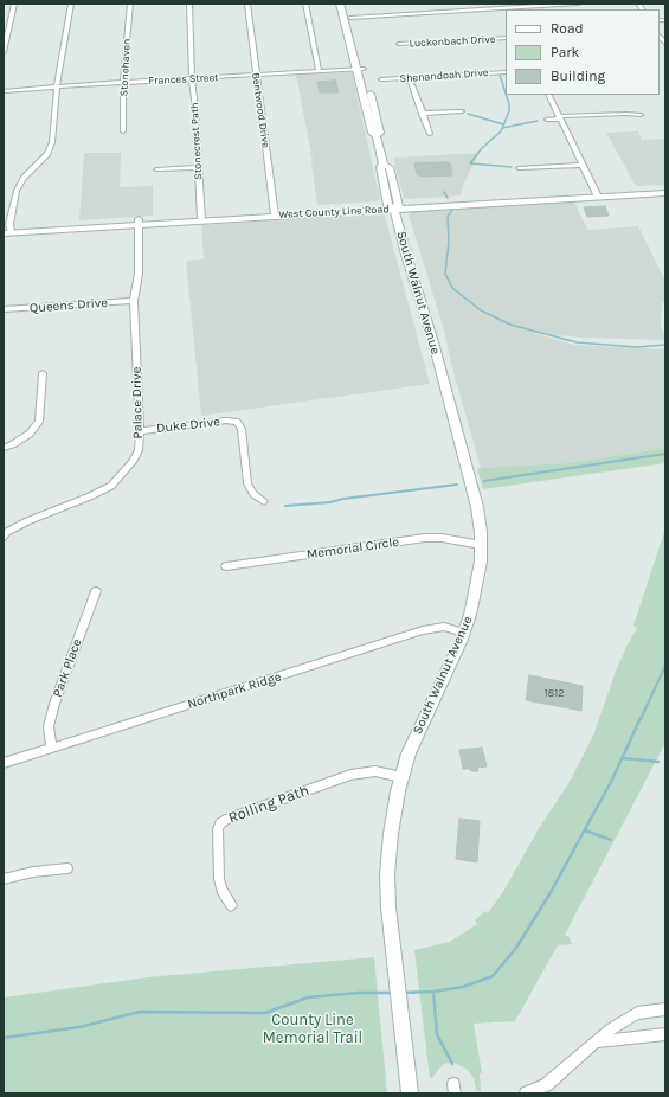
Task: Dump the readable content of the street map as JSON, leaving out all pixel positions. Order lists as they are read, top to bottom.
{
  "streets": {
    "street": [
      "Luckenbach Drive",
      "Stonehaven",
      "Shenandoah Drive",
      "Frances Street",
      "Bentwood Drive",
      "Stonecrest Path",
      "West County Line Road",
      "South Walnut Avenue",
      "Queens Drive",
      "Palace Drive",
      "Duke Drive",
      "Memorial Circle",
      "Park Place",
      "Northpark Ridge",
      "Rolling Path"
    ]
  },
  "crossings": [
    ["Stonehaven", "Frances Street"],
    ["Frances Street", "Bentwood Drive"],
    ["Frances Street", "Stonecrest Path"],
    ["Frances Street", "South Walnut Avenue"],
    ["Bentwood Drive", "West County Line Road"],
    ["Stonecrest Path", "West County Line Road"],
    ["West County Line Road", "South Walnut Avenue"],
    ["West County Line Road", "Palace Drive"],
    ["South Walnut Avenue", "Memorial Circle"],
    ["South Walnut Avenue", "Northpark Ridge"],
    ["South Walnut Avenue", "Rolling Path"],
    ["Queens Drive", "Palace Drive"],
    ["Palace Drive", "Duke Drive"],
    ["Park Place", "Northpark Ridge"]
  ],
  "parks": ["County Line Memorial Trail"],
  "house_numbers": ["1812"],
  "legend": ["Road", "Park", "Building"]
}
